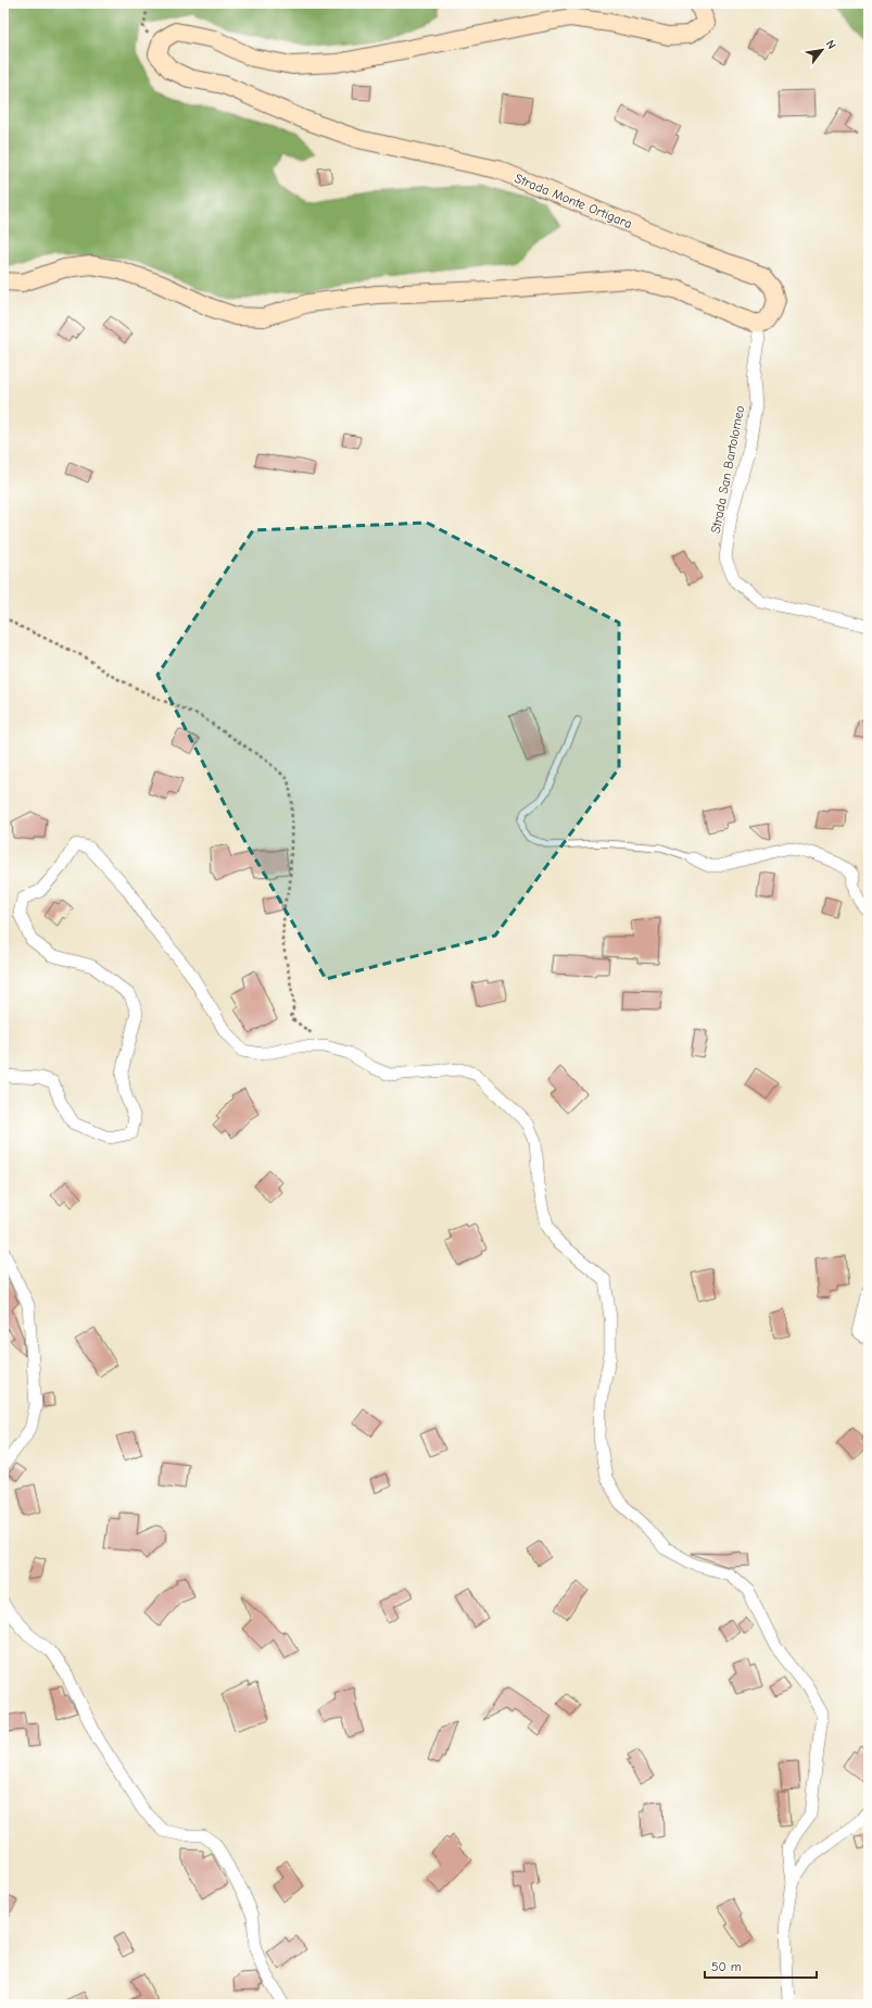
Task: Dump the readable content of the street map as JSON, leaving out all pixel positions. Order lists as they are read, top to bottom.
{
  "streets": {
    "main road": ["Strada Monte Ortigara"],
    "street": ["Strada San Bartolomeo"]
  },
  "crossings": [
    ["Strada Monte Ortigara", "Strada San Bartolomeo"]
  ],
  "scale_bar": "50 m",
  "north": "top right"
}
